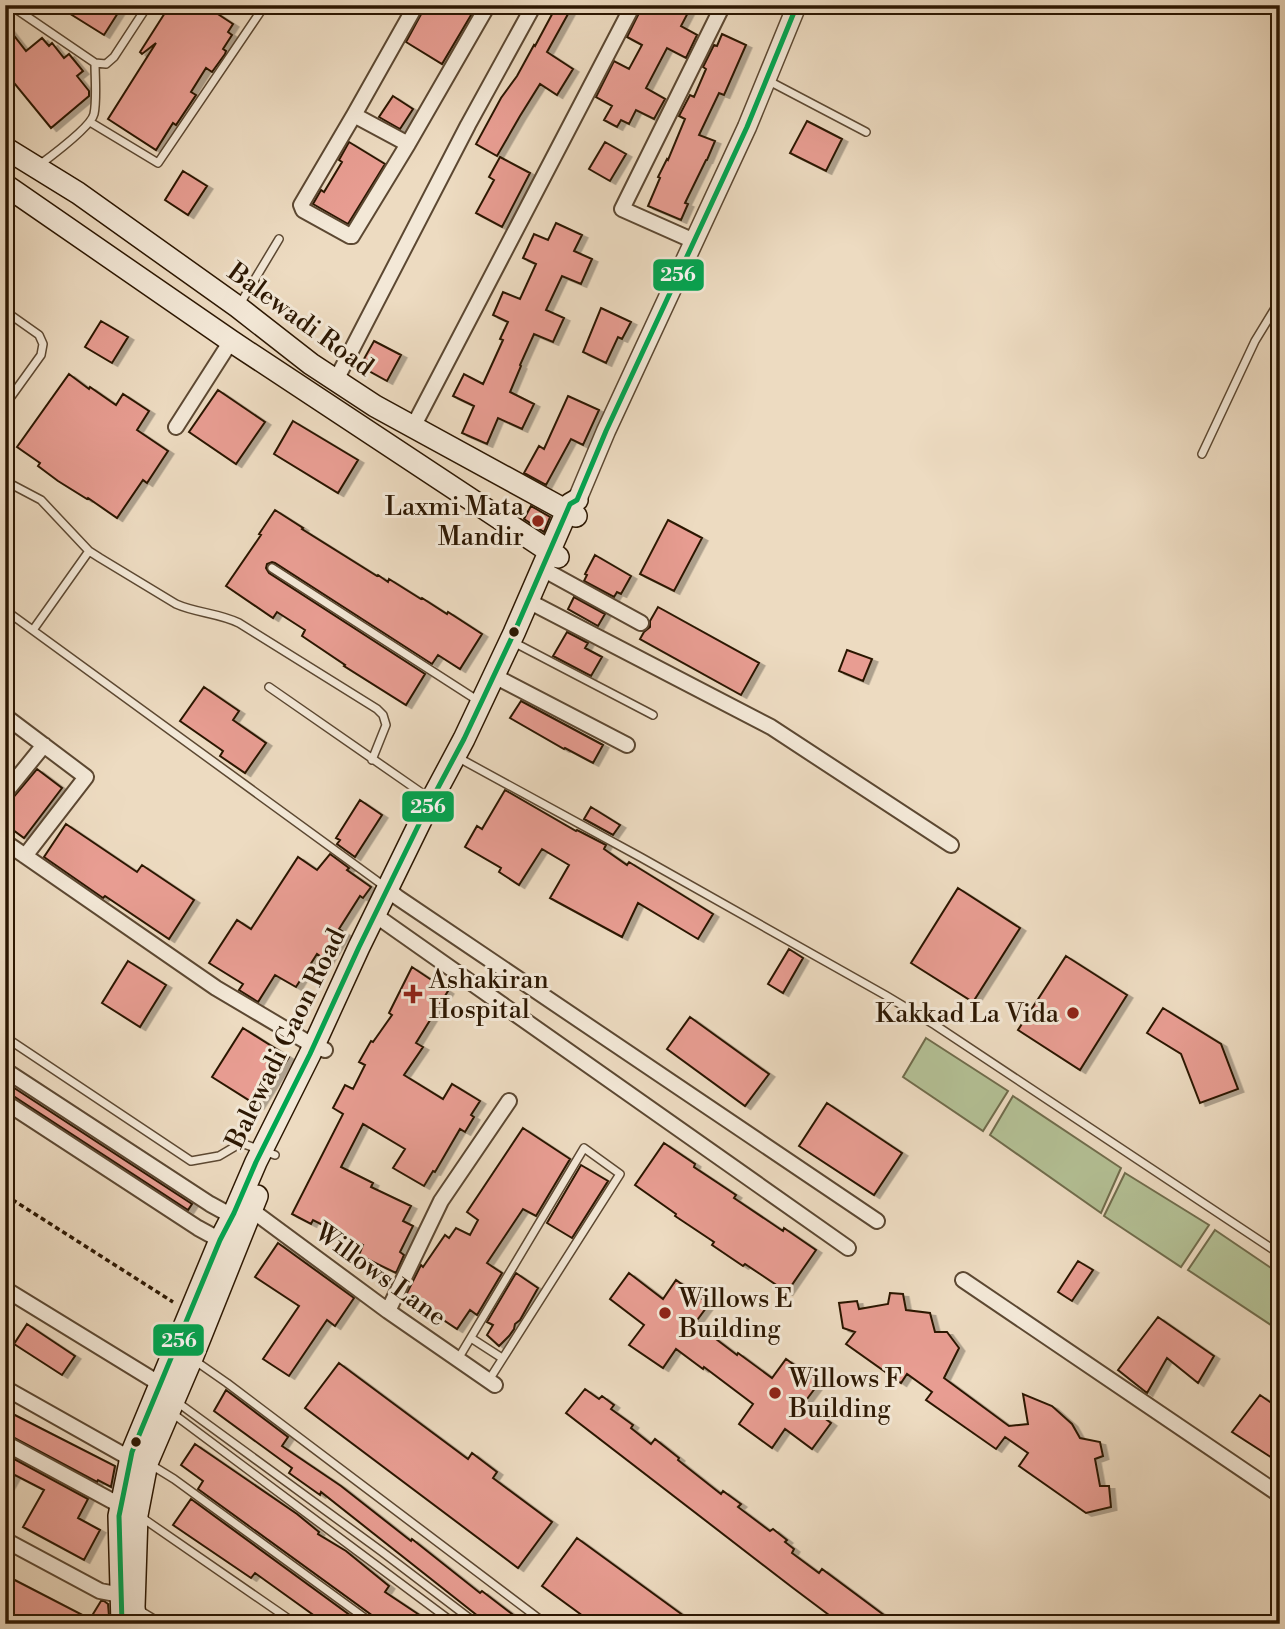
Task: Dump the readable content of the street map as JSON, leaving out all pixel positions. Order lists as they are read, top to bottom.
{
  "streets": {
    "main road": ["Balewadi Road", "Balewadi Gaon Road"],
    "street": ["Willows Lane"]
  },
  "crossings": [
    ["Balewadi Road", "Balewadi Gaon Road"],
    ["Balewadi Gaon Road", "Willows Lane"]
  ],
  "places": {
    "other": [
      "Laxmi Mata Mandir",
      "Kakkad La Vida",
      "Willows E Building",
      "Willows F Building"
    ],
    "health": ["Ashakiran Hospital"]
  },
  "lines": ["transit line 256"]
}
